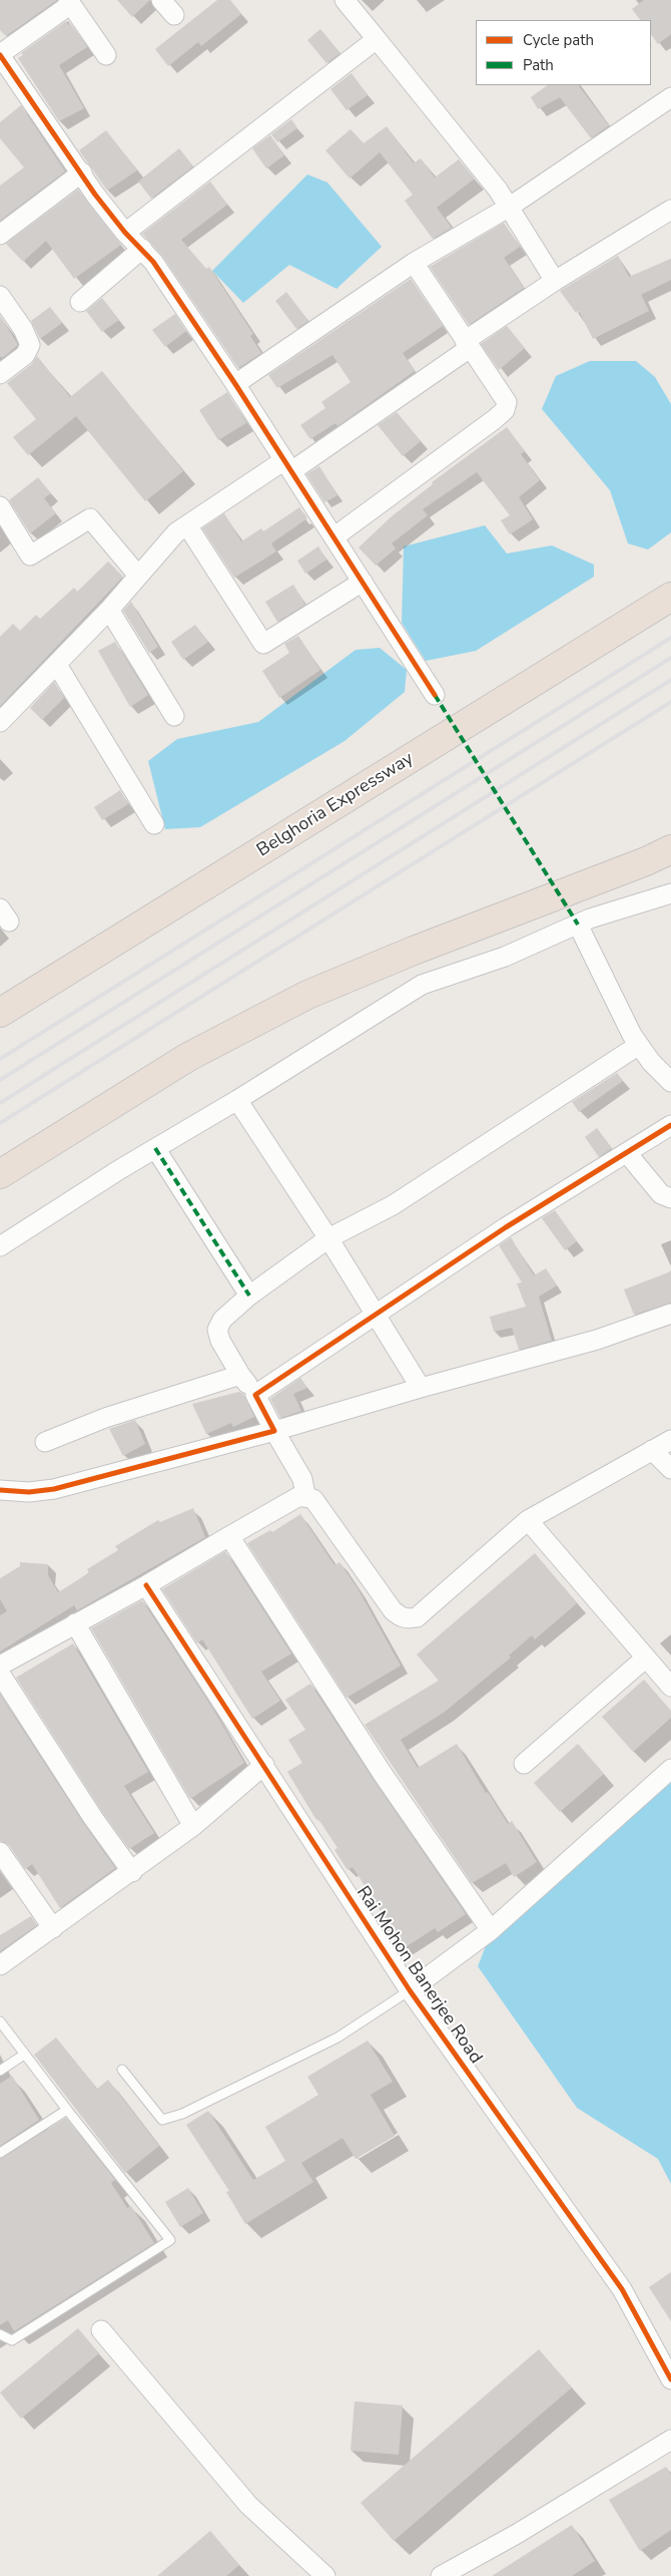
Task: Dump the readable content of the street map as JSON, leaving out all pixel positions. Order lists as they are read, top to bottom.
{
  "streets": {
    "highway": ["Belghoria Expressway"],
    "street": ["Rai Mohon Banerjee Road"]
  },
  "legend": ["Cycle path", "Path"]
}
